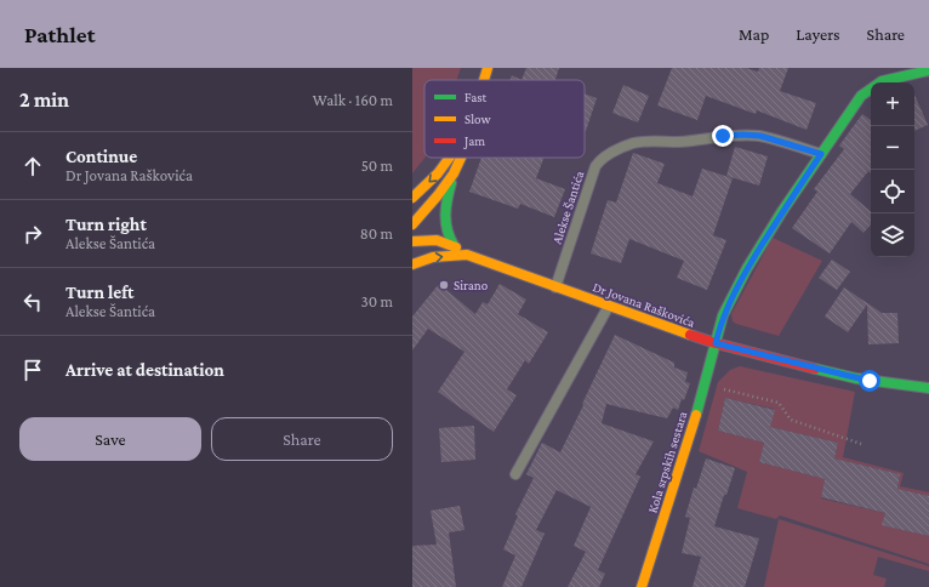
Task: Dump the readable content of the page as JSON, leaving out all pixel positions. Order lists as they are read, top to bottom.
{
  "streets": {
    "street": ["Alekse Šantića", "Dr Jovana Raškovića", "Kola srpskih sestara"]
  },
  "crossings": [
    ["Alekse Šantića", "Dr Jovana Raškovića"],
    ["Dr Jovana Raškovića", "Kola srpskih sestara"]
  ],
  "places": ["Sirano"],
  "legend": ["Fast", "Slow", "Jam"],
  "page": {
    "header": "Pathlet",
    "nav": ["Map", "Layers", "Share"],
    "heading": ["2 min", "Walk · 160 m"],
    "map_buttons": ["+", "−"],
    "list": [
      ["Continue", "Dr Jovana Raškovića", "50 m"],
      ["Turn right", "Alekse Šantića", "80 m"],
      ["Turn left", "Alekse Šantića", "30 m"],
      "Arrive at destination"
    ],
    "buttons": ["Save", "Share"]
  }
}
